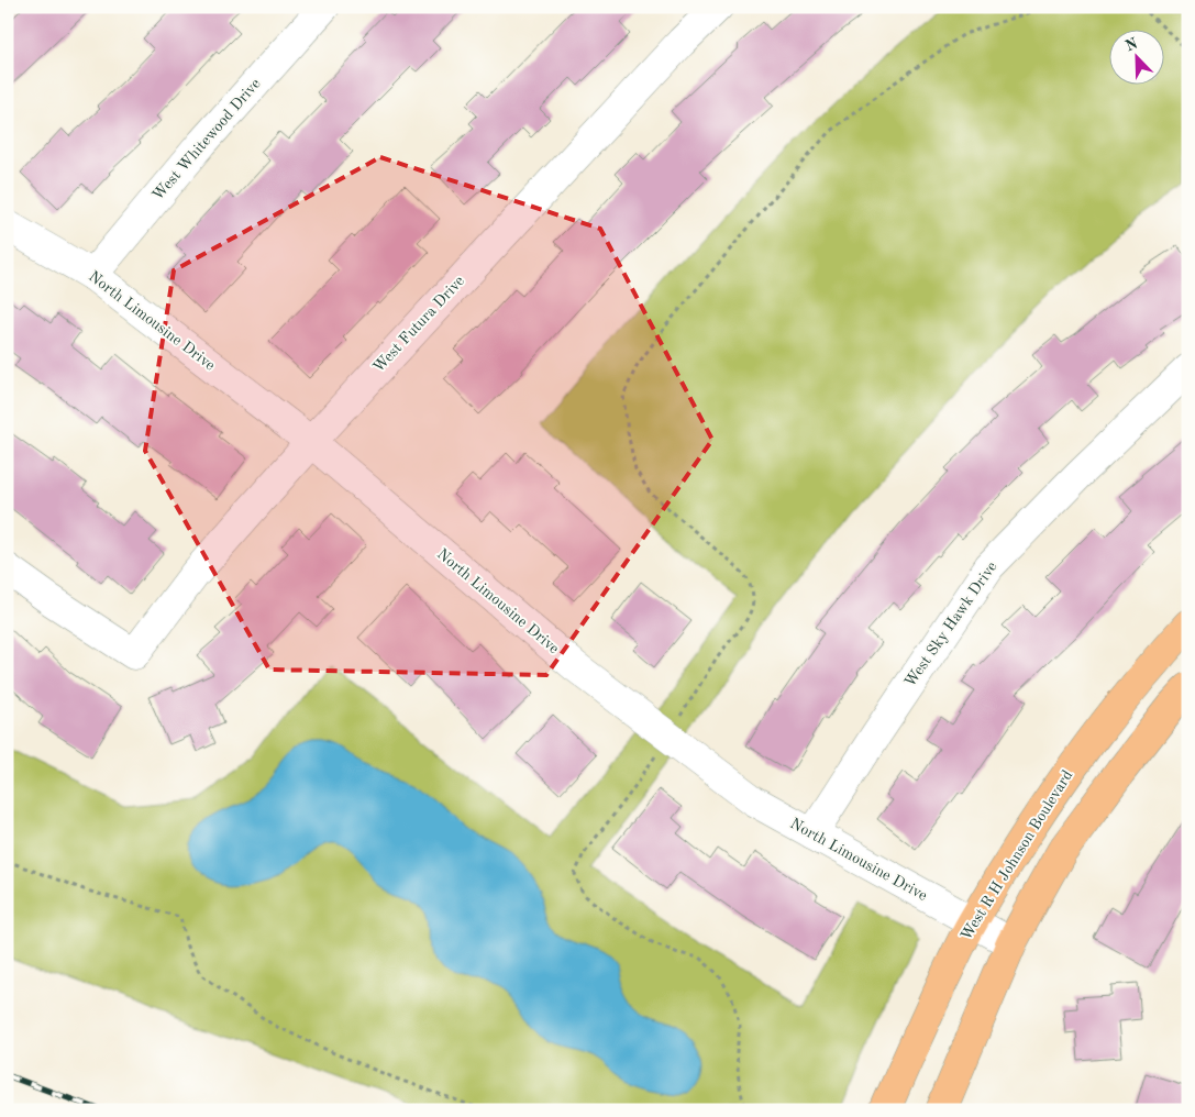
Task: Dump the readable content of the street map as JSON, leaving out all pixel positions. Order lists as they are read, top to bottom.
{
  "streets": {
    "main road": ["West R H Johnson Boulevard"],
    "street": [
      "West Whitewood Drive",
      "North Limousine Drive",
      "West Futura Drive",
      "West Sky Hawk Drive"
    ]
  },
  "crossings": [
    ["West Whitewood Drive", "North Limousine Drive"],
    ["North Limousine Drive", "West Futura Drive"],
    ["North Limousine Drive", "West Sky Hawk Drive"],
    ["North Limousine Drive", "West R H Johnson Boulevard"]
  ],
  "north": "top left"
}
